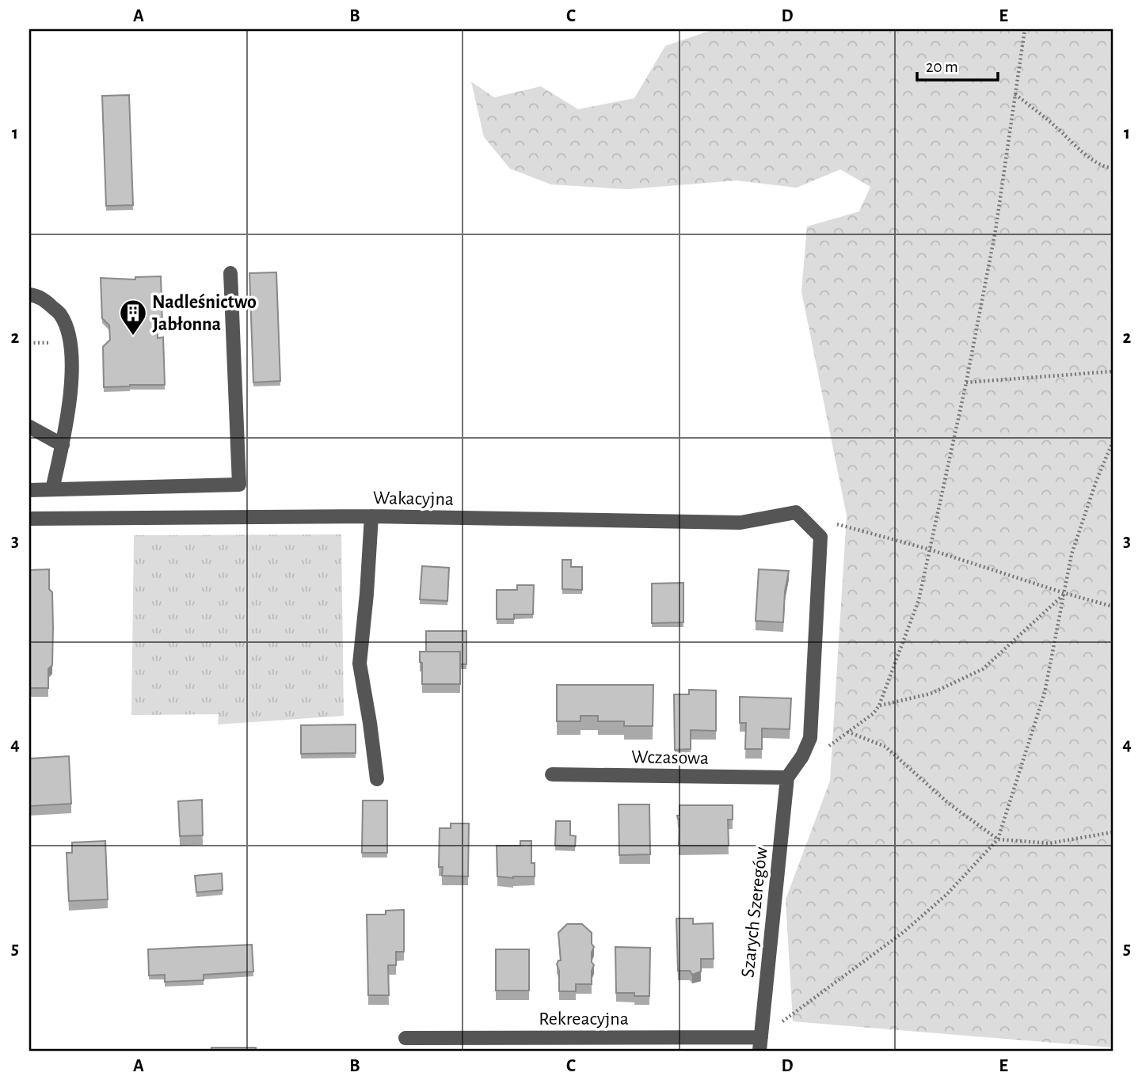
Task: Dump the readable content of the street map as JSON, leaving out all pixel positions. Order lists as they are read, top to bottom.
{
  "streets": {
    "street": [
      "Wakacyjna",
      "Wczasowa",
      "Szarych Szeregów",
      "Rekreacyjna"
    ]
  },
  "crossings": [
    ["Wakacyjna", "Wczasowa"],
    ["Wakacyjna", "Szarych Szeregów"],
    ["Wczasowa", "Szarych Szeregów"],
    ["Szarych Szeregów", "Rekreacyjna"]
  ],
  "places": {
    "building": ["Nadleśnictwo Jabłonna"]
  },
  "scale_bar": "20 m",
  "grid": {
    "columns": [
      "A",
      "B",
      "C",
      "D",
      "E"
    ],
    "rows": [
      "1",
      "2",
      "3",
      "4",
      "5"
    ]
  }
}
